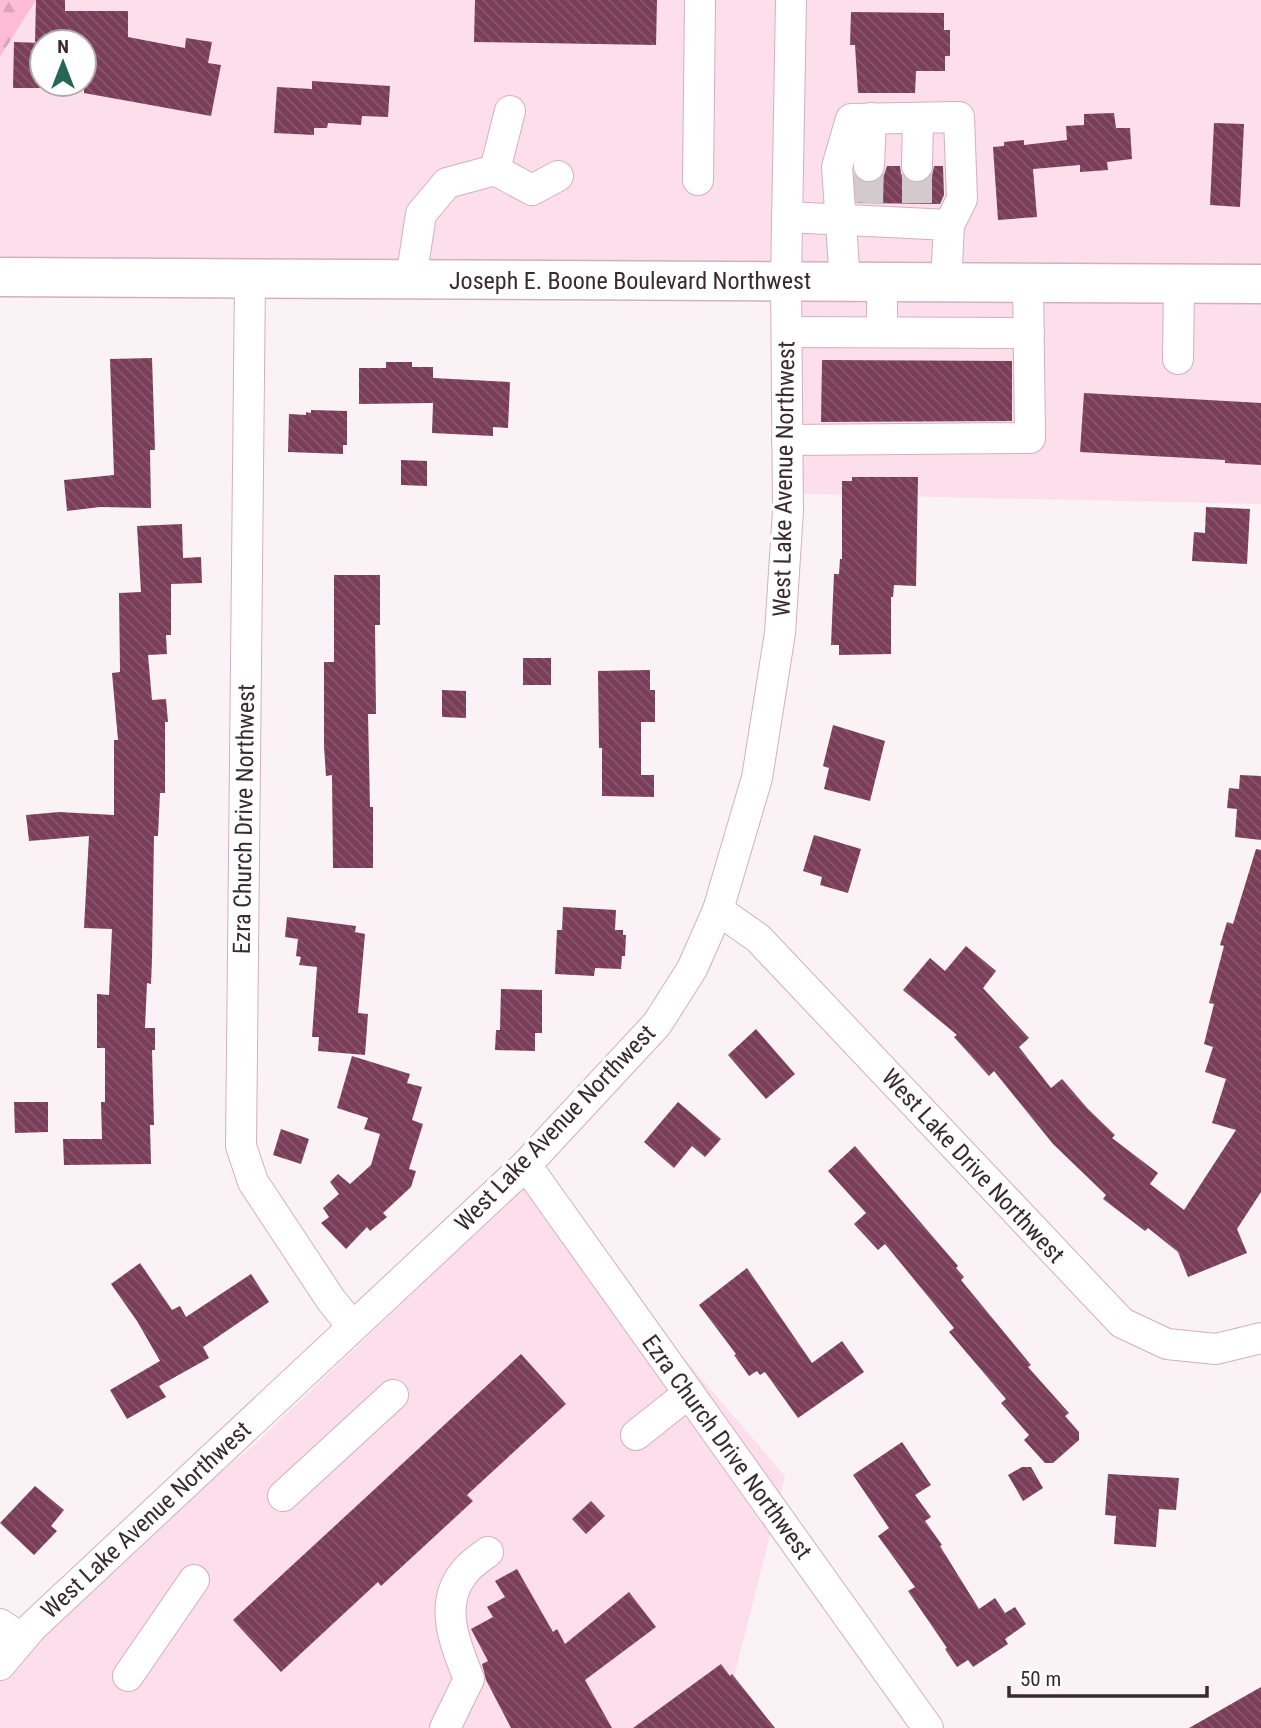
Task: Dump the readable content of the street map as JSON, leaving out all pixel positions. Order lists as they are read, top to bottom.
{
  "streets": {
    "main road": ["Joseph E. Boone Boulevard Northwest"],
    "street": ["West Lake Avenue Northwest", "Ezra Church Drive Northwest", "West Lake Drive Northwest"]
  },
  "crossings": [
    ["Joseph E. Boone Boulevard Northwest", "West Lake Avenue Northwest"],
    ["Joseph E. Boone Boulevard Northwest", "Ezra Church Drive Northwest"],
    ["West Lake Avenue Northwest", "Ezra Church Drive Northwest"],
    ["West Lake Avenue Northwest", "West Lake Drive Northwest"]
  ],
  "scale_bar": "50 m",
  "north": "top"
}
